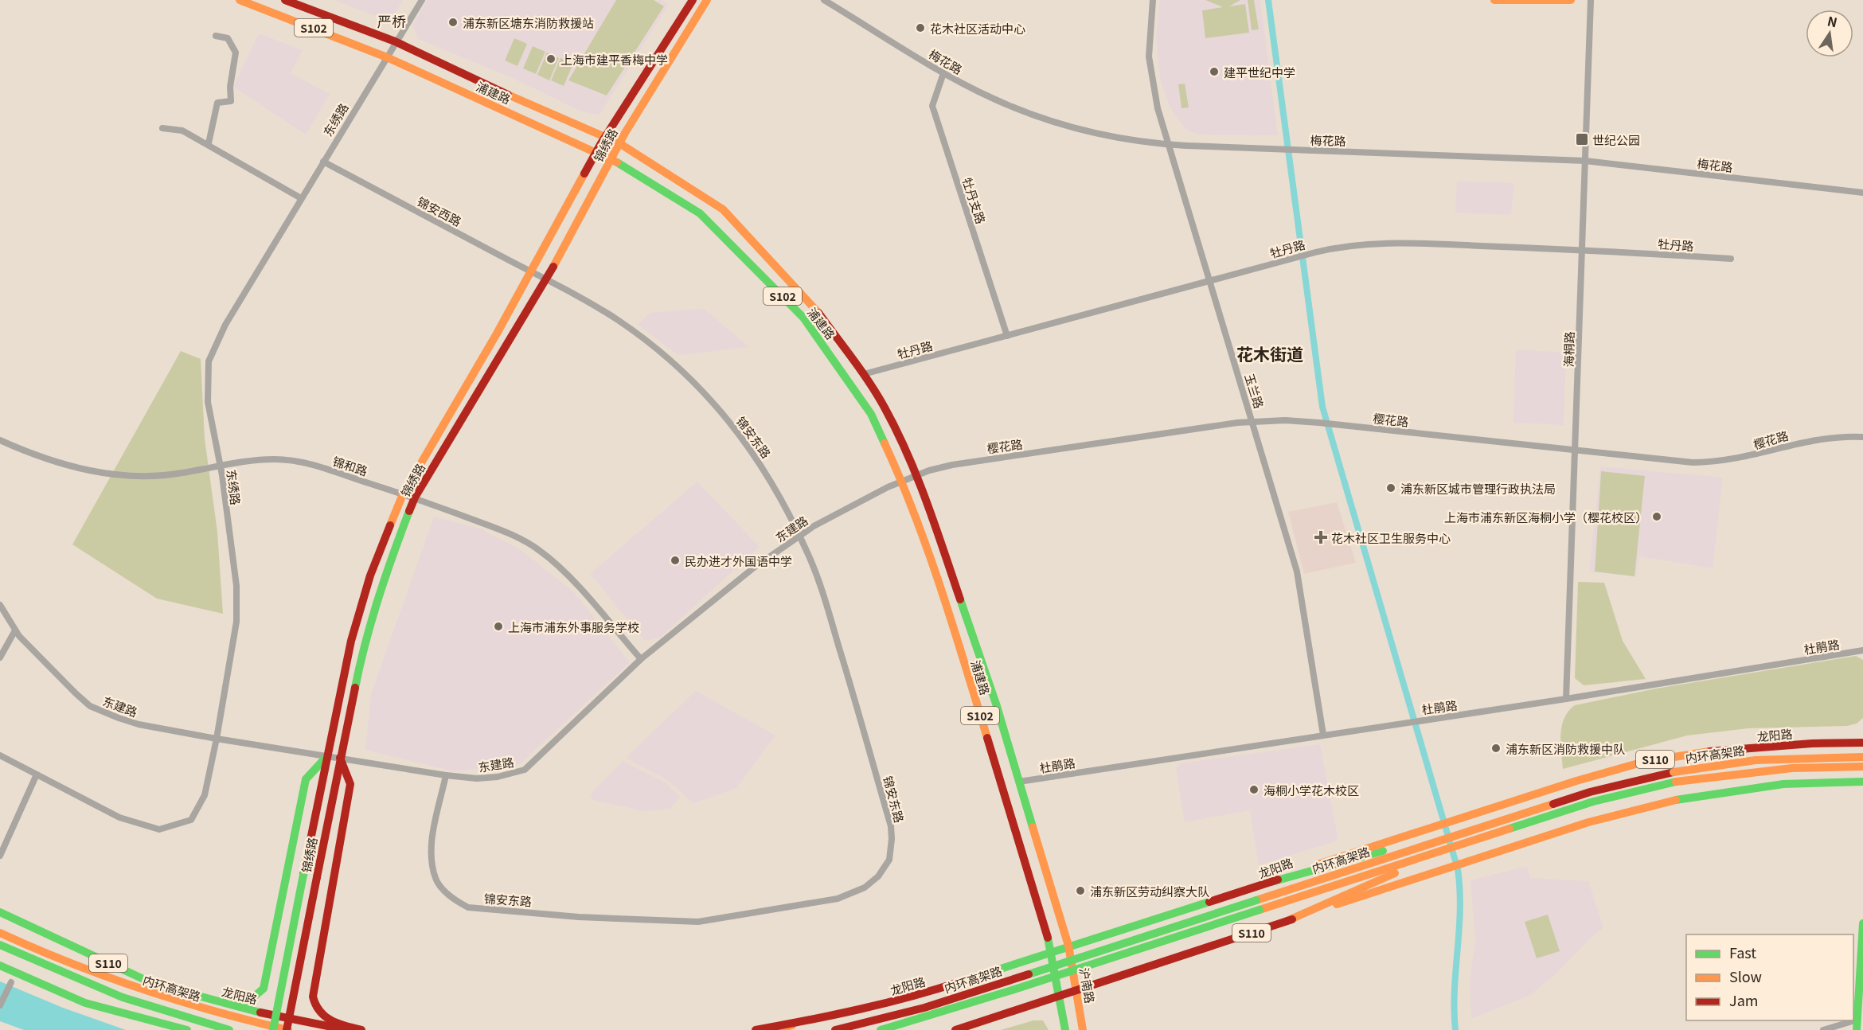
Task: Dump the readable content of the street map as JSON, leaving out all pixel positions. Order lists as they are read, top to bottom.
{
  "streets": {
    "main road": [
      "S102",
      "浦建路",
      "锦绣路",
      "龙阳路",
      "内环高架路",
      "S110",
      "沪南路"
    ],
    "street": [
      "梅花路",
      "东绣路",
      "牡丹支路",
      "锦安西路",
      "牡丹路",
      "海桐路",
      "玉兰路",
      "樱花路",
      "锦安东路",
      "锦和路",
      "东建路",
      "杜鹃路"
    ]
  },
  "crossings": [
    ["S102", "浦建路"],
    ["S102", "龙阳路"],
    ["S102", "S110"],
    ["梅花路", "牡丹支路"],
    ["梅花路", "海桐路"],
    ["梅花路", "玉兰路"],
    ["浦建路", "东绣路"],
    ["浦建路", "锦绣路"],
    ["浦建路", "牡丹路"],
    ["浦建路", "樱花路"],
    ["浦建路", "东建路"],
    ["浦建路", "杜鹃路"],
    ["浦建路", "龙阳路"],
    ["浦建路", "沪南路"],
    ["东绣路", "锦安西路"],
    ["东绣路", "锦和路"],
    ["东绣路", "东建路"],
    ["锦绣路", "锦安西路"],
    ["锦绣路", "锦安东路"],
    ["锦绣路", "锦和路"],
    ["锦绣路", "东建路"],
    ["锦绣路", "内环高架路"],
    ["牡丹支路", "牡丹路"],
    ["锦安西路", "锦安东路"],
    ["牡丹路", "海桐路"],
    ["牡丹路", "玉兰路"],
    ["海桐路", "樱花路"],
    ["海桐路", "杜鹃路"],
    ["玉兰路", "樱花路"],
    ["玉兰路", "杜鹃路"],
    ["樱花路", "东建路"],
    ["锦安东路", "东建路"],
    ["锦和路", "东建路"],
    ["龙阳路", "沪南路"],
    ["S110", "沪南路"]
  ],
  "districts": ["严桥", "花木街道"],
  "places": {
    "other": [
      "浦东新区塘东消防救援站",
      "花木社区活动中心",
      "上海市建平香梅中学",
      "建平世纪中学",
      "浦东新区城市管理行政执法局",
      "上海市浦东新区海桐小学（樱花校区）",
      "民办进才外国语中学",
      "上海市浦东外事服务学校",
      "浦东新区消防救援中队",
      "海桐小学花木校区",
      "浦东新区劳动纠察大队"
    ],
    "transit": ["世纪公园"],
    "health": ["花木社区卫生服务中心"]
  },
  "legend": ["Fast", "Slow", "Jam"],
  "north": "top"
}
